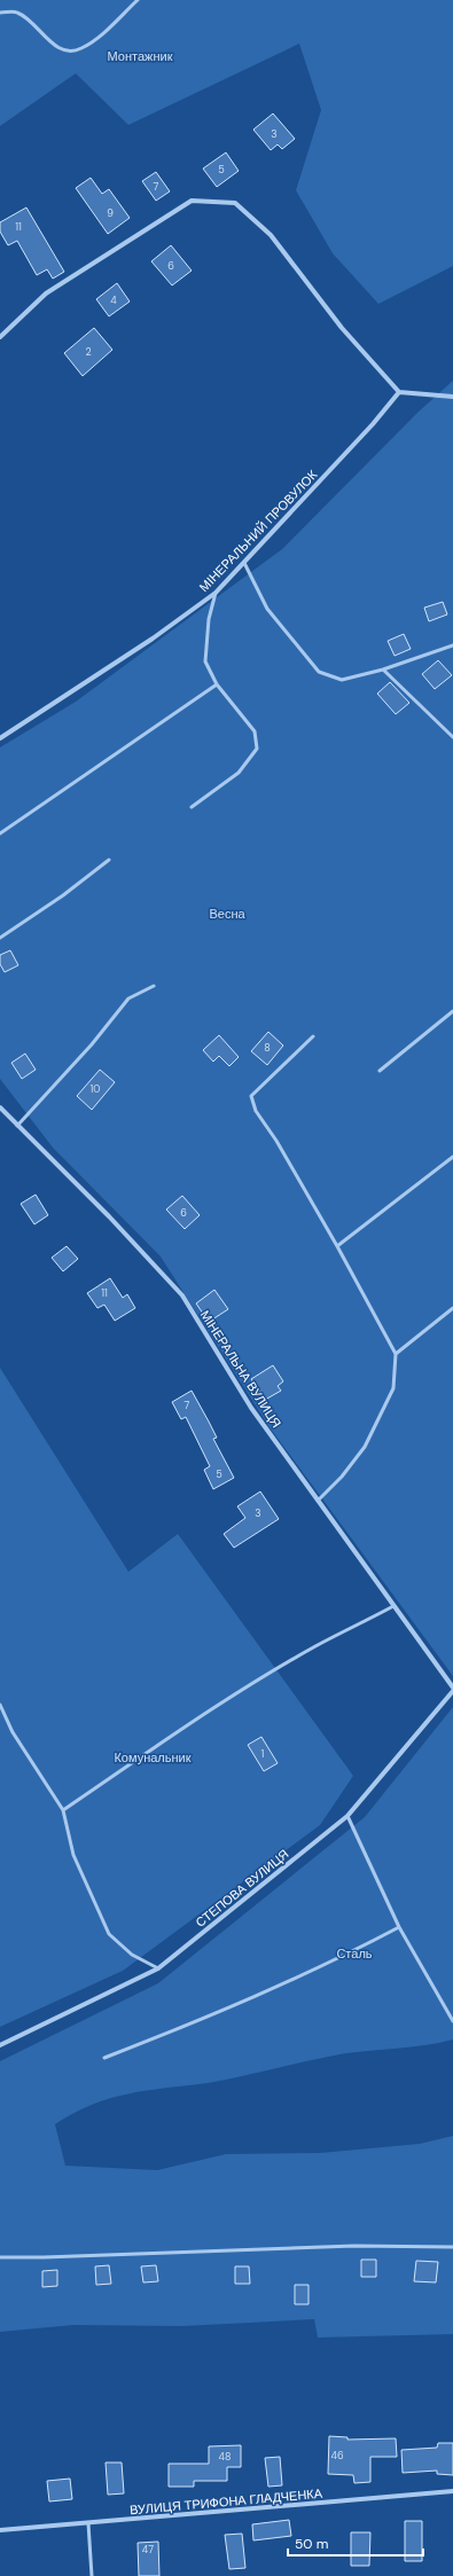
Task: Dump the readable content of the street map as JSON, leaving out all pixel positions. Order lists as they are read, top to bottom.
{
  "streets": {
    "street": [
      "МІНЕРАЛЬНИЙ ПРОВУЛОК",
      "МІНЕРАЛЬНА ВУЛИЦЯ",
      "СТЕПОВА ВУЛИЦЯ",
      "ВУЛИЦЯ ТРИФОНА ГЛАДЧЕНКА"
    ]
  },
  "crossings": [
    ["МІНЕРАЛЬНА ВУЛИЦЯ", "СТЕПОВА ВУЛИЦЯ"]
  ],
  "parks": [
    "Монтажник",
    "Весна",
    "Комунальник",
    "Сталь"
  ],
  "house_numbers": [
    "3",
    "5",
    "7",
    "9",
    "11",
    "6",
    "4",
    "2",
    "8",
    "10",
    "6",
    "11",
    "7",
    "5",
    "3",
    "1",
    "46",
    "48",
    "47"
  ],
  "scale_bar": "50 m"
}
